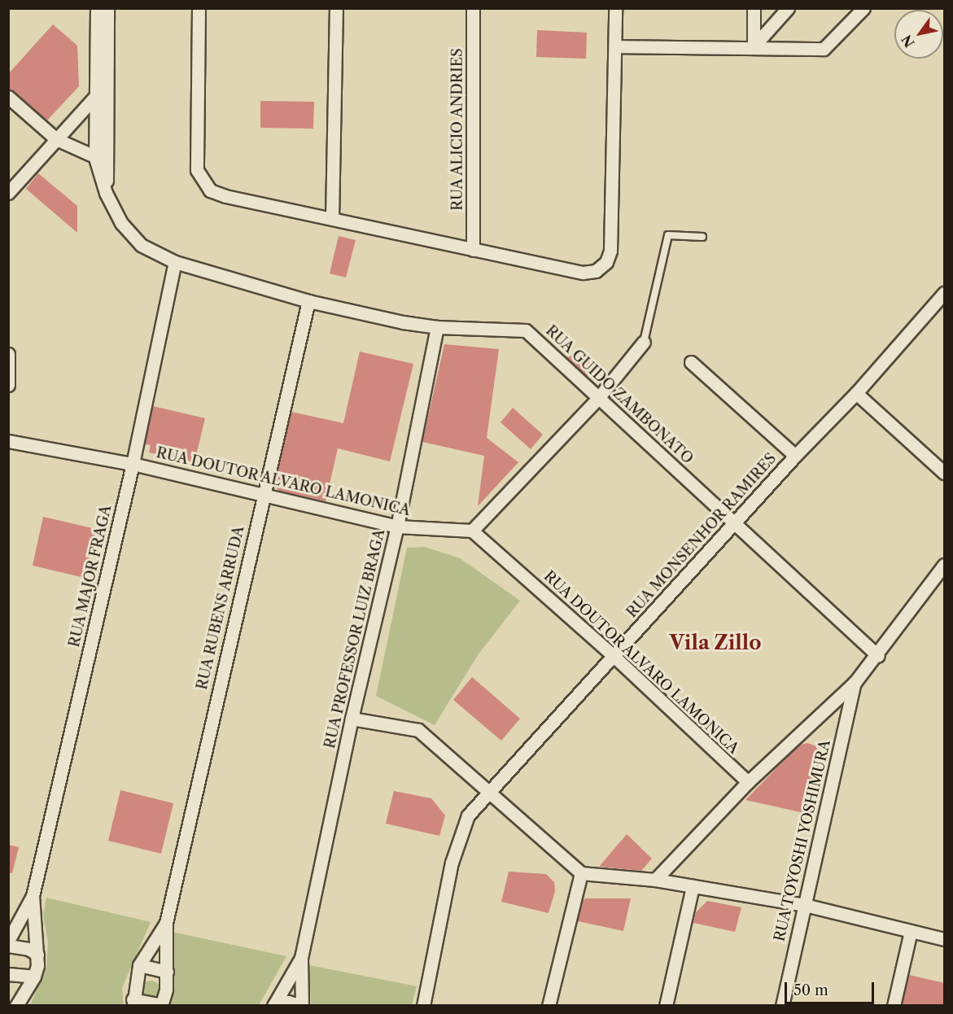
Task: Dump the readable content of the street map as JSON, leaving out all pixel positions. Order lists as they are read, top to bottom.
{
  "streets": {
    "street": [
      "RUA ALICIO ANDRIES",
      "RUA GUIDO ZAMBONATO",
      "RUA DOUTOR ALVARO LAMONICA",
      "RUA MONSENHOR RAMIRES",
      "RUA MAJOR FRAGA",
      "RUA RUBENS ARRUDA",
      "RUA PROFESSOR LUIZ BRAGA",
      "RUA TOYOSHI YOSHIMURA"
    ]
  },
  "crossings": [
    ["RUA GUIDO ZAMBONATO", "RUA MONSENHOR RAMIRES"],
    ["RUA GUIDO ZAMBONATO", "RUA MAJOR FRAGA"],
    ["RUA GUIDO ZAMBONATO", "RUA RUBENS ARRUDA"],
    ["RUA GUIDO ZAMBONATO", "RUA PROFESSOR LUIZ BRAGA"],
    ["RUA DOUTOR ALVARO LAMONICA", "RUA MONSENHOR RAMIRES"],
    ["RUA DOUTOR ALVARO LAMONICA", "RUA MAJOR FRAGA"],
    ["RUA DOUTOR ALVARO LAMONICA", "RUA RUBENS ARRUDA"],
    ["RUA DOUTOR ALVARO LAMONICA", "RUA PROFESSOR LUIZ BRAGA"]
  ],
  "districts": ["Vila Zillo"],
  "scale_bar": "50 m",
  "north": "bottom left"
}
